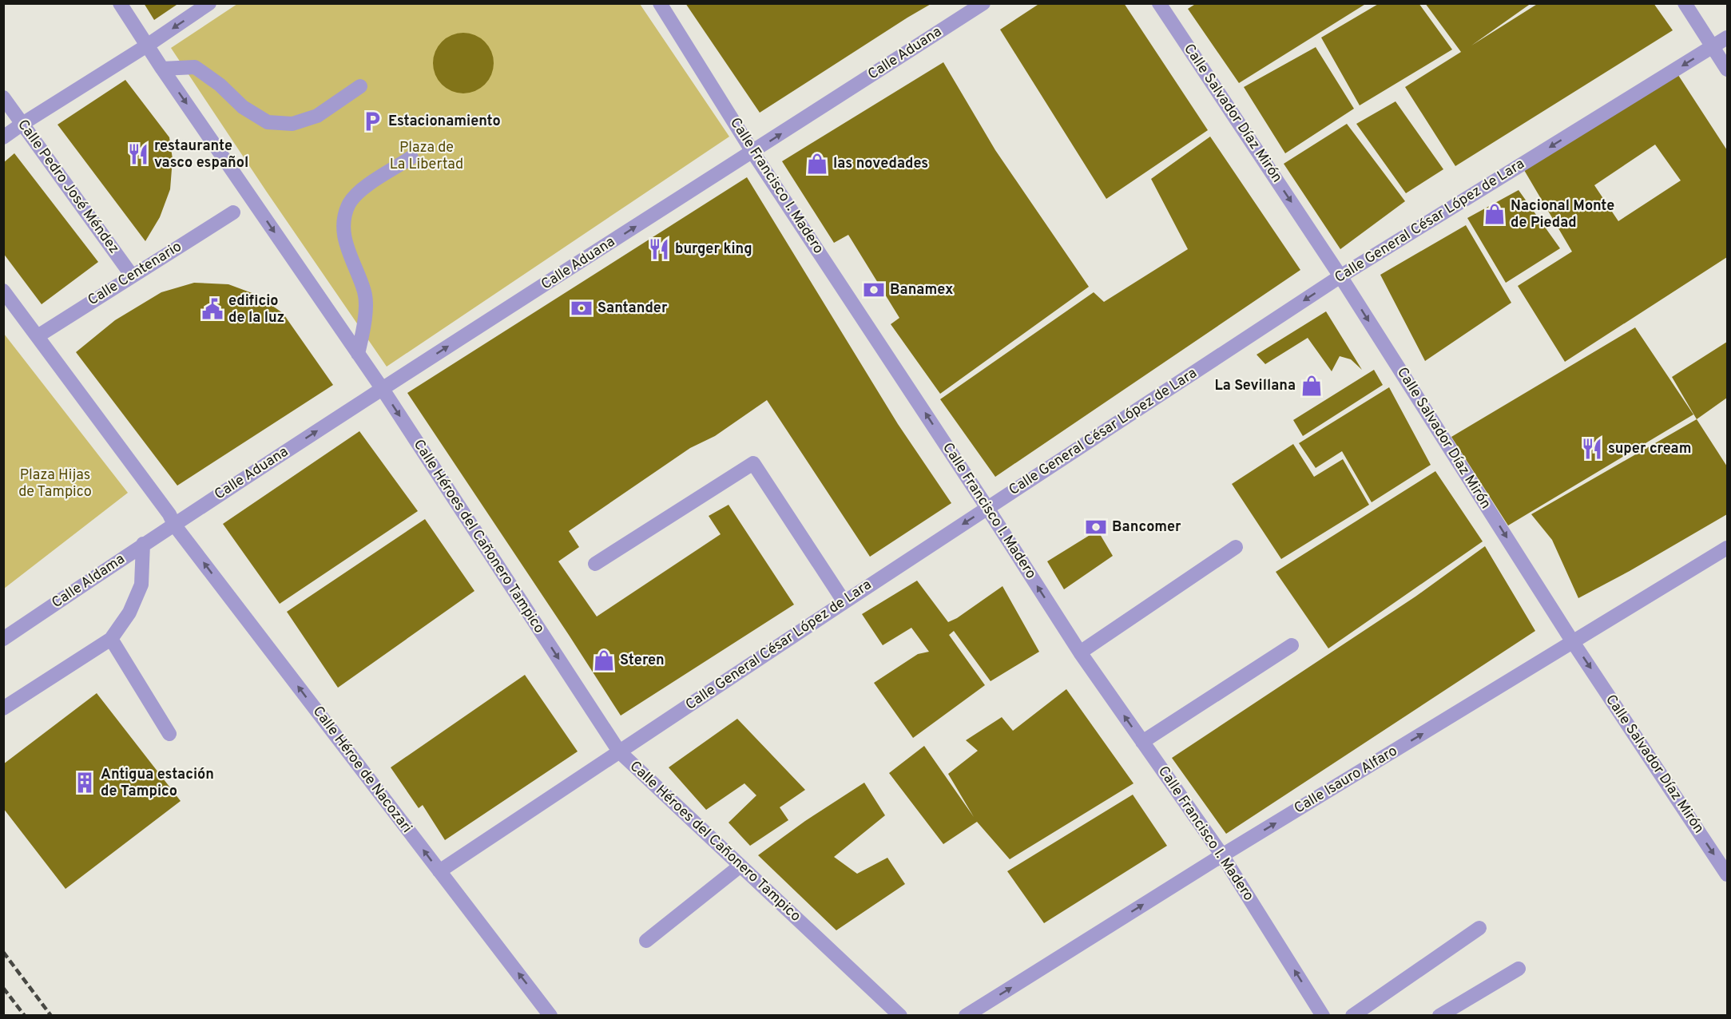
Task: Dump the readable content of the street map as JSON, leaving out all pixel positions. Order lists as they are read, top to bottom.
{
  "streets": {
    "street": [
      "Calle Aduana",
      "Calle Salvador Díaz Mirón",
      "Calle Francisco I. Madero",
      "Calle Pedro José Méndez",
      "Calle General César López de Lara",
      "Calle Centenario",
      "Calle Héroes del Cañonero Tampico",
      "Calle Aldama",
      "Calle Héroe de Nacozari",
      "Calle Isauro Alfaro"
    ]
  },
  "crossings": [
    ["Calle Aduana", "Calle Francisco I. Madero"],
    ["Calle Aduana", "Calle Héroes del Cañonero Tampico"],
    ["Calle Aduana", "Calle Aldama"],
    ["Calle Aduana", "Calle Héroe de Nacozari"],
    ["Calle Salvador Díaz Mirón", "Calle General César López de Lara"],
    ["Calle Salvador Díaz Mirón", "Calle Isauro Alfaro"],
    ["Calle Francisco I. Madero", "Calle General César López de Lara"],
    ["Calle Francisco I. Madero", "Calle Isauro Alfaro"],
    ["Calle Pedro José Méndez", "Calle Centenario"],
    ["Calle General César López de Lara", "Calle Héroes del Cañonero Tampico"],
    ["Calle General César López de Lara", "Calle Héroe de Nacozari"],
    ["Calle Centenario", "Calle Héroe de Nacozari"],
    ["Calle Aldama", "Calle Héroe de Nacozari"]
  ],
  "one_way": [
    "Calle Aduana",
    "Calle Salvador Díaz Mirón",
    "Calle Francisco I. Madero",
    "Calle General César López de Lara",
    "Calle Héroes del Cañonero Tampico",
    "Calle Héroe de Nacozari",
    "Calle Isauro Alfaro"
  ],
  "parks": ["Plaza de La Libertad", "Plaza Hijas de Tampico"],
  "places": {
    "parking": ["Estacionamiento"],
    "restaurant": ["restaurante vasco español", "burger king", "super cream"],
    "shop": [
      "las novedades",
      "Nacional Monte de Piedad",
      "La Sevillana",
      "Steren"
    ],
    "bank": ["Banamex", "Santander", "Bancomer"],
    "public building": ["edificio de la luz"],
    "building": ["Antigua estación de Tampico"]
  }
}
